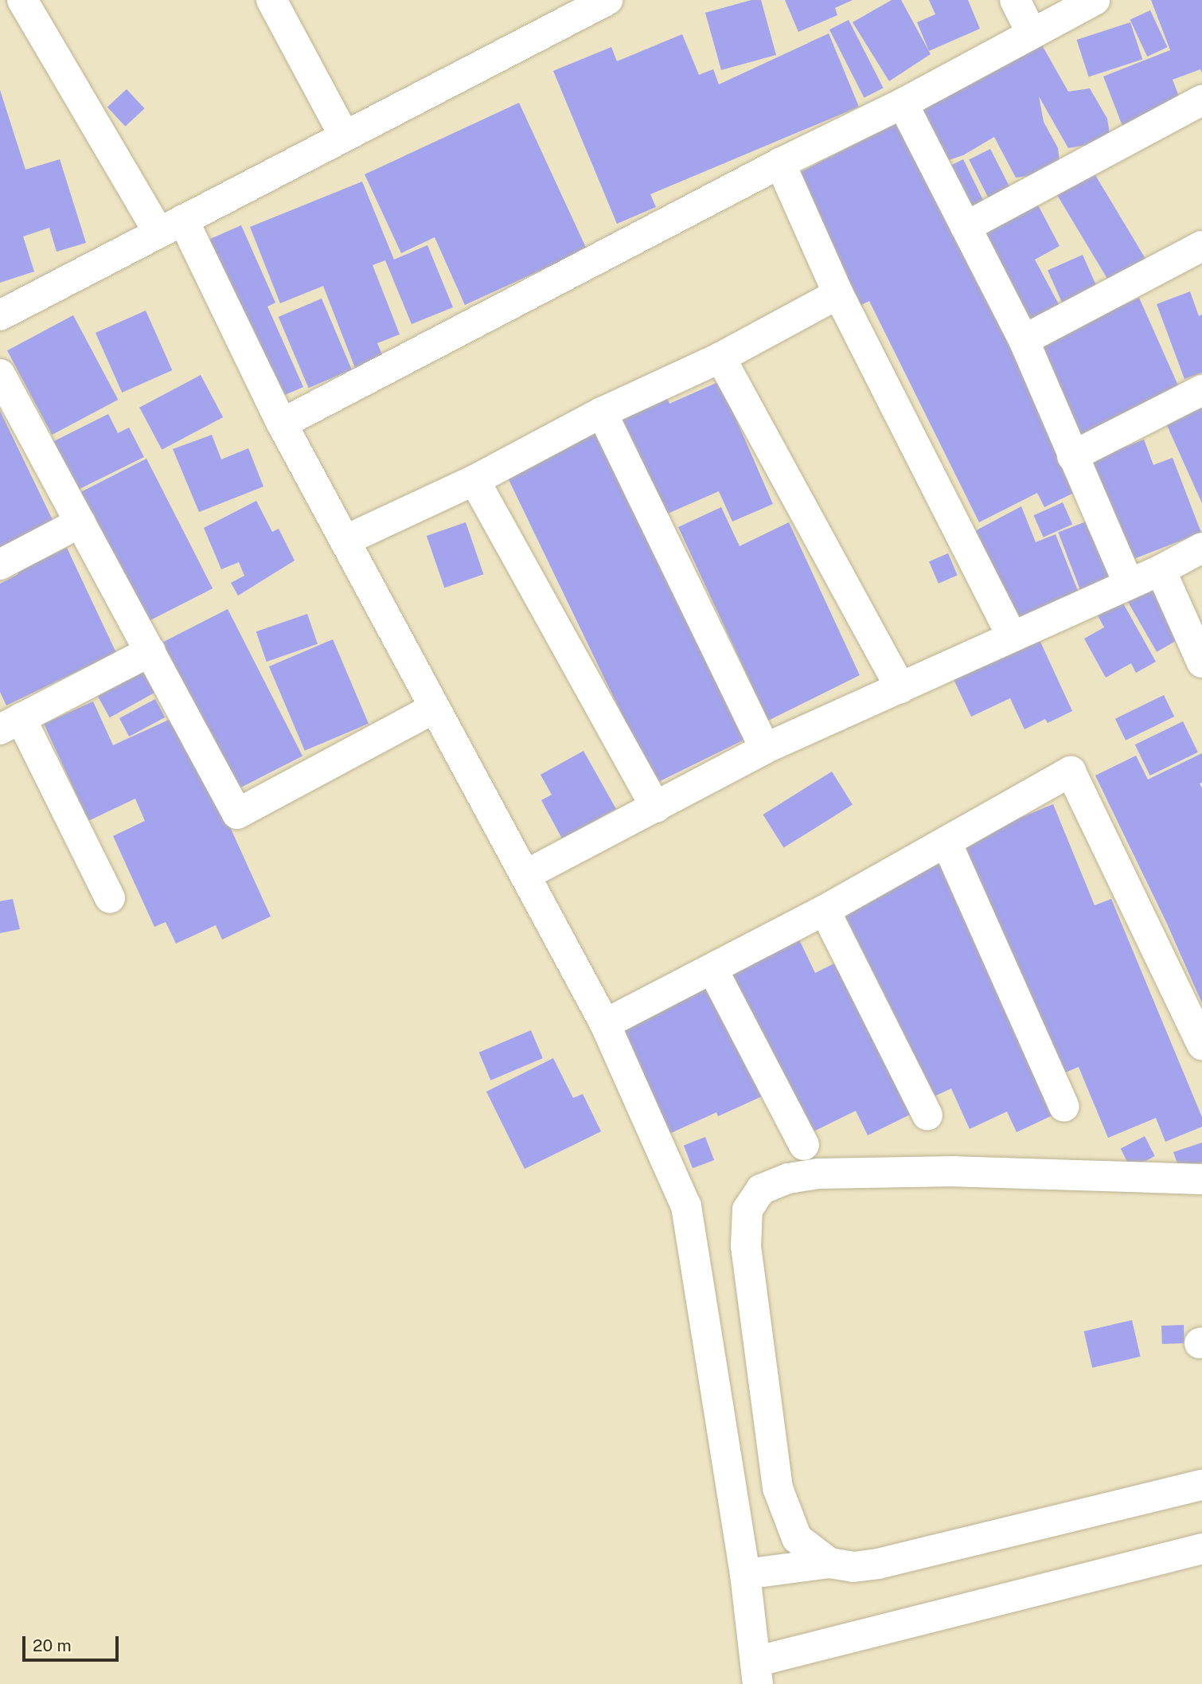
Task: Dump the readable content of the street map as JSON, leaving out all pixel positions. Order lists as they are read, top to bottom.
{
  "scale_bar": "20 m"
}
